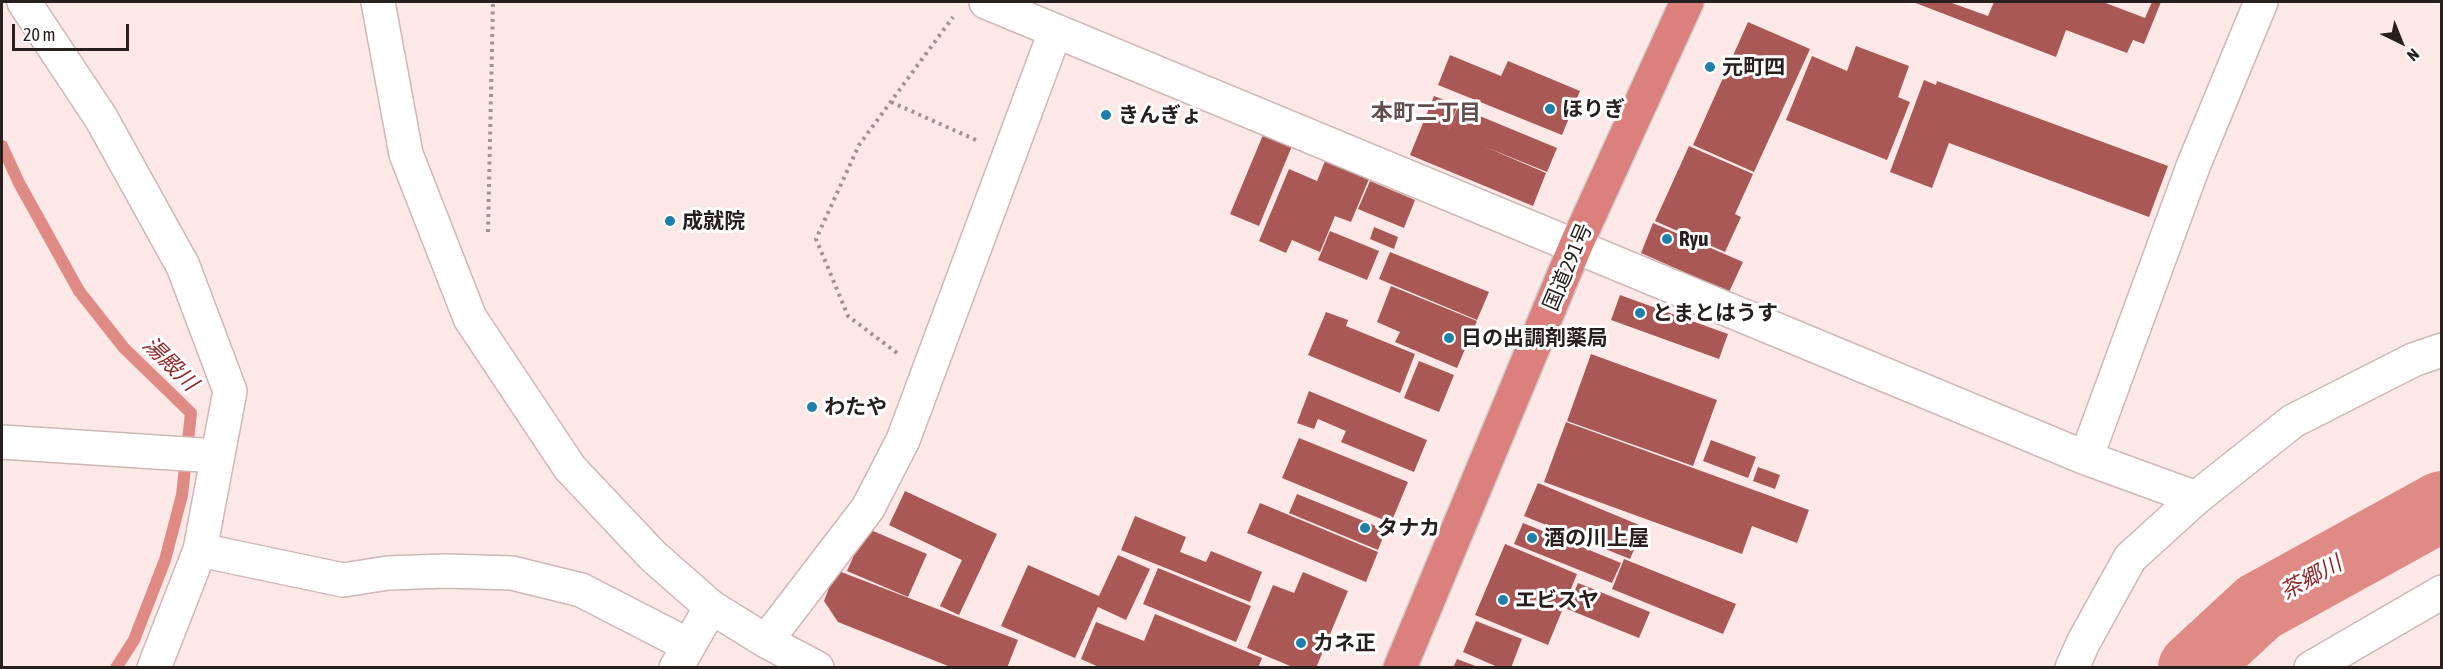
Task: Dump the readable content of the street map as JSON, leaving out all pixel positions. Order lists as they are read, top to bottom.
{
  "streets": {
    "highway": ["国道291号"]
  },
  "districts": ["本町二丁目"],
  "water": ["湯殿川", "茶郷川"],
  "places": [
    "元町四",
    "ほりぎ",
    "きんぎょ",
    "成就院",
    "Ryu",
    "とまとはうす",
    "日の出調剤薬局",
    "わたや",
    "タナカ",
    "酒の川上屋",
    "エビスヤ",
    "カネ正"
  ],
  "scale_bar": "20 m",
  "north": "bottom right"
}
